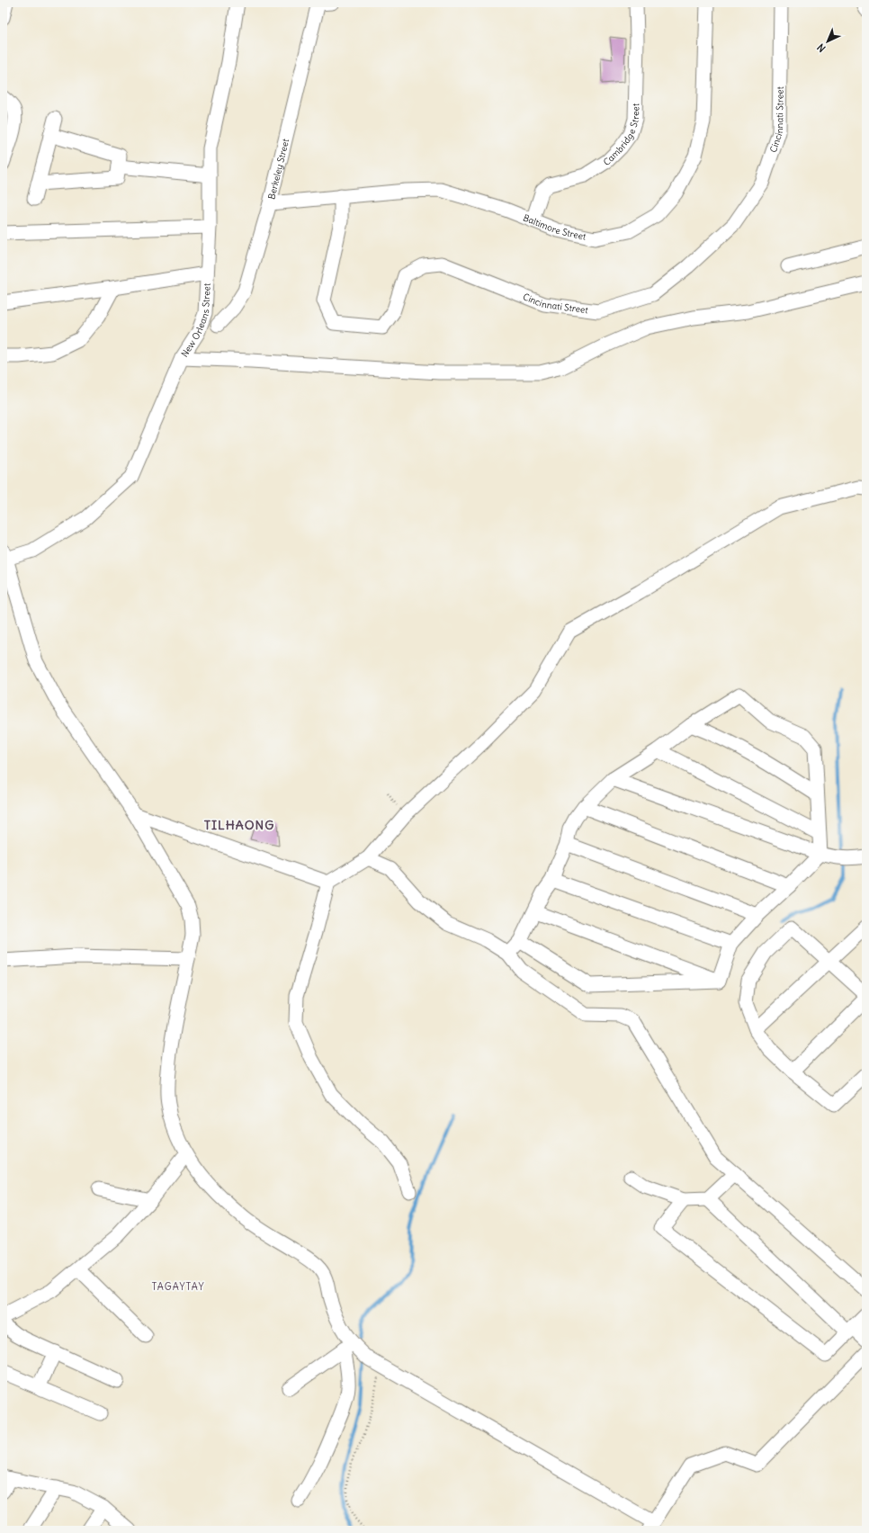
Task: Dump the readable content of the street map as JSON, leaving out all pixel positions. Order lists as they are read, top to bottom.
{
  "streets": {
    "street": [
      "Cincinnati Street",
      "Cambridge Street",
      "Berkeley Street",
      "Baltimore Street",
      "New Orleans Street"
    ]
  },
  "crossings": [
    ["Cincinnati Street", "Baltimore Street"],
    ["Cambridge Street", "Baltimore Street"],
    ["Berkeley Street", "Baltimore Street"]
  ],
  "districts": ["TILHAONG", "TAGAYTAY"],
  "north": "bottom left"
}
